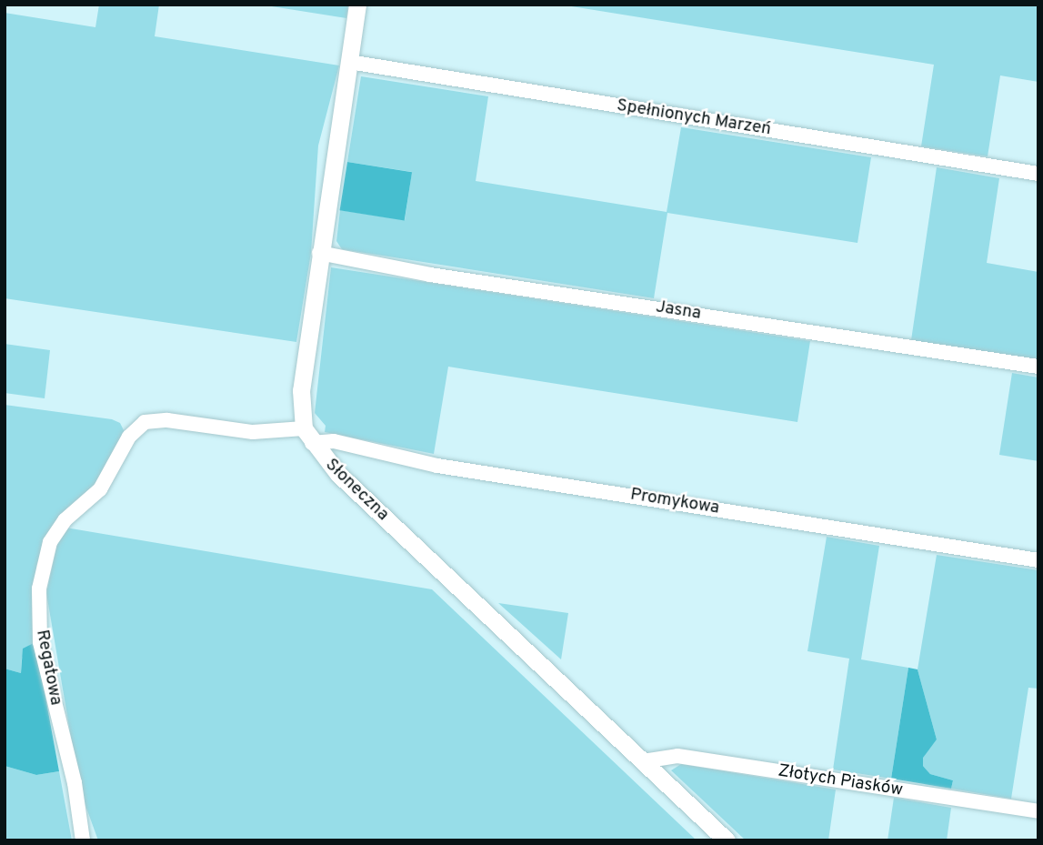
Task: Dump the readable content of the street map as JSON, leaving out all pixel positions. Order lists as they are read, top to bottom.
{
  "streets": {
    "street": [
      "Spełnionych Marzeń",
      "Jasna",
      "Słoneczna",
      "Promykowa",
      "Regatowa",
      "Złotych Piasków"
    ]
  },
  "crossings": [
    ["Słoneczna", "Promykowa"],
    ["Słoneczna", "Regatowa"],
    ["Słoneczna", "Złotych Piasków"],
    ["Promykowa", "Regatowa"]
  ]
}
